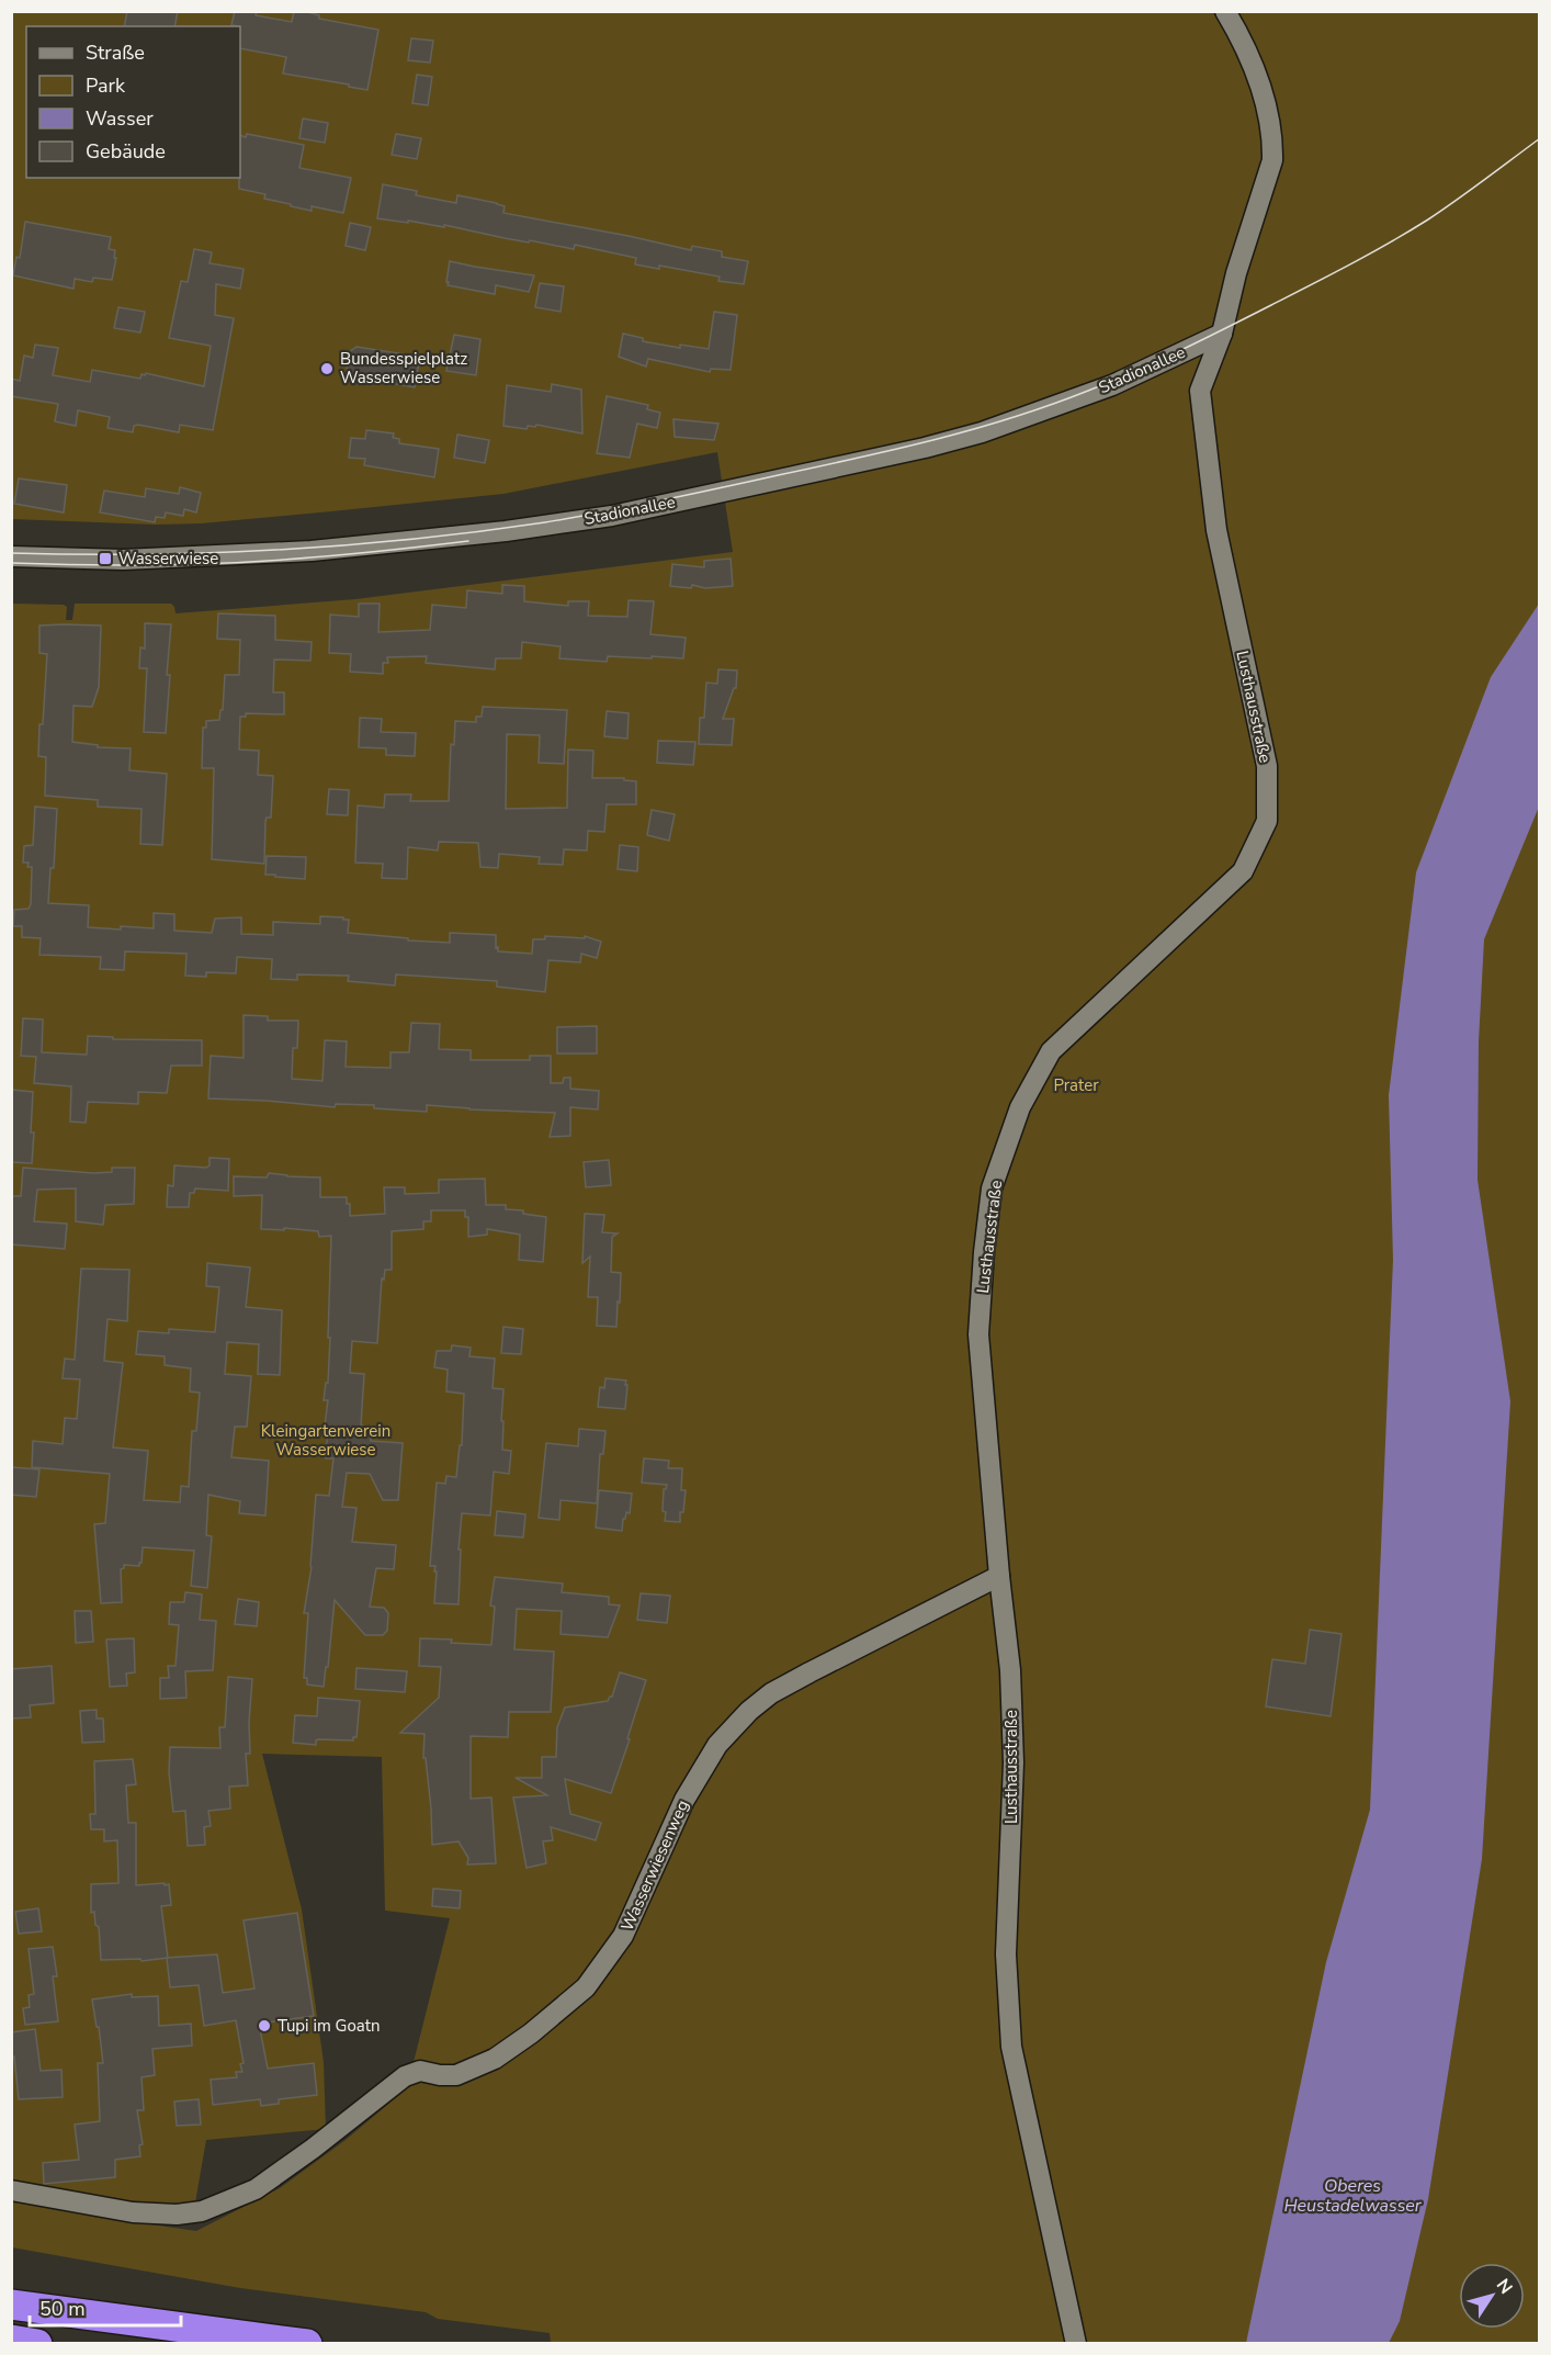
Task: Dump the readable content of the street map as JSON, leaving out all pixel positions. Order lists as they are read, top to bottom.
{
  "streets": {
    "street": ["Stadionallee", "Lusthausstraße", "Wasserwiesenweg"]
  },
  "crossings": [
    ["Stadionallee", "Lusthausstraße"],
    ["Lusthausstraße", "Wasserwiesenweg"]
  ],
  "water": ["Oberes Heustadelwasser"],
  "parks": ["Prater", "Kleingartenverein Wasserwiese"],
  "places": {
    "other": ["Bundesspielplatz Wasserwiese", "Tupi im Goatn"],
    "transit": ["Wasserwiese"]
  },
  "legend": [
    "Straße",
    "Park",
    "Wasser",
    "Gebäude"
  ],
  "scale_bar": "50 m",
  "north": "top right"
}
